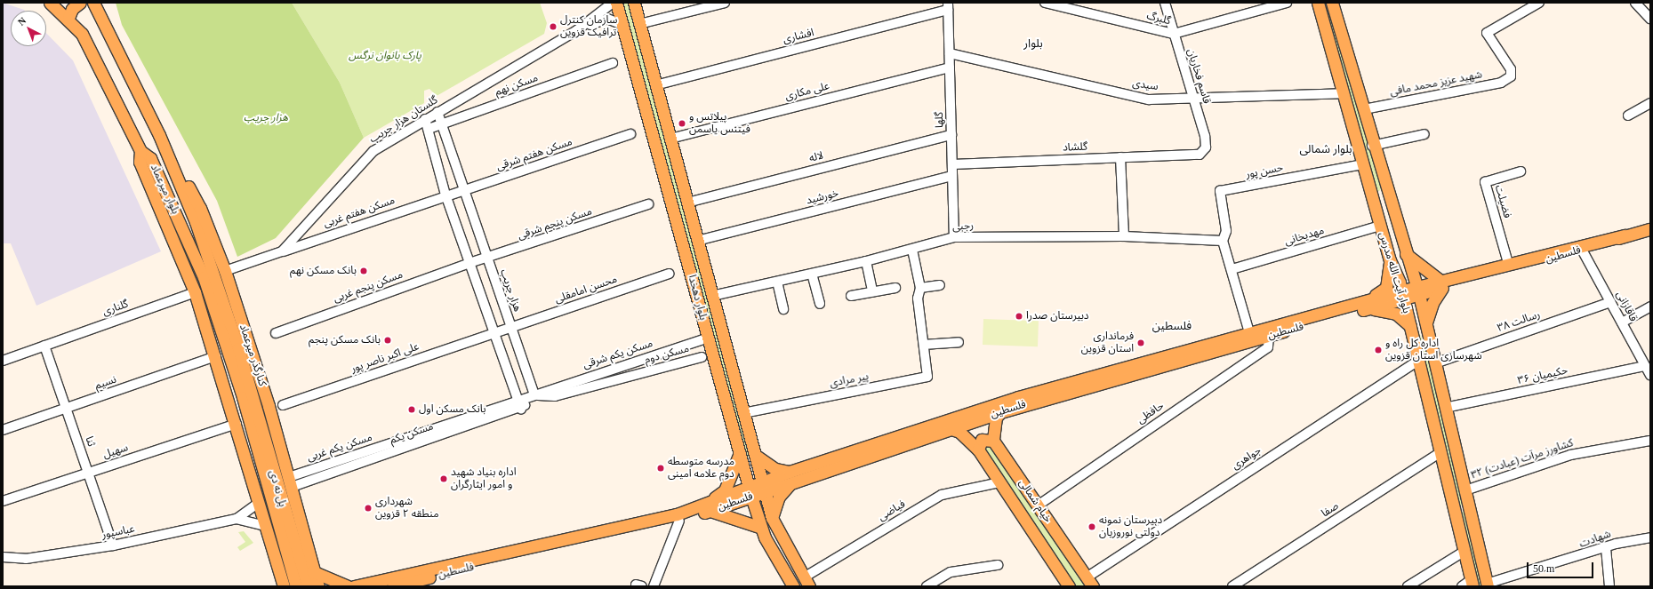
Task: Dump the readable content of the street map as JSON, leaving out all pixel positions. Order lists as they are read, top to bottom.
{
  "streets": {
    "main road": [
      "بلوار میرعماد",
      "فلسطین",
      "بلوار آیت الله مدرس",
      "بلوار دهخدا",
      "کنارگذر میرعماد",
      "پل نه دی",
      "خیام شمالی"
    ],
    "street": [
      "گلبرگ",
      "افشاری",
      "قاسم فخاریان",
      "شهید عزیز محمد مافی",
      "مسکن نهم",
      "سیدی",
      "علی مکاری",
      "گلستان هزار جریب",
      "گلها",
      "گلشاد",
      "مسکن هفتم شرقی",
      "لاله",
      "حسن پور",
      "خورشید",
      "فضیلت",
      "مسکن هفتم غربی",
      "مسکن پنجم شرقی",
      "رجبی",
      "مهدیخانی",
      "مسکن پنجم غربی",
      "محسن امامقلی",
      "هزار جریب",
      "قاقازانی",
      "گلناری",
      "۳۸ رسالت",
      "مسکن یکم شرقی",
      "مسکن دوم",
      "علی اکبر ناصر پور",
      "۳۶ حکیمیان",
      "پیر مرادی",
      "نسیم",
      "حافظی",
      "مسکن یکم",
      "ثنا",
      "مسکن یکم غربی",
      "سهیل",
      "جواهری",
      "۳۲ کشاورز مرآت (عبادت)",
      "صفا",
      "فیاضی",
      "عباسپور",
      "شهادت"
    ]
  },
  "crossings": [
    ["گلبرگ", "قاسم فخاریان"],
    ["افشاری", "گلها"],
    ["افشاری", "بلوار دهخدا"],
    ["قاسم فخاریان", "سیدی"],
    ["قاسم فخاریان", "گلشاد"],
    ["شهید عزیز محمد مافی", "بلوار آیت الله مدرس"],
    ["مسکن نهم", "هزار جریب"],
    ["سیدی", "گلها"],
    ["سیدی", "بلوار آیت الله مدرس"],
    ["علی مکاری", "گلها"],
    ["علی مکاری", "بلوار دهخدا"],
    ["گلستان هزار جریب", "مسکن هفتم غربی"],
    ["گلستان هزار جریب", "هزار جریب"],
    ["گلستان هزار جریب", "کنارگذر میرعماد"],
    ["گلها", "گلشاد"],
    ["گلها", "لاله"],
    ["گلها", "خورشید"],
    ["گلها", "رجبی"],
    ["مسکن هفتم شرقی", "مسکن هفتم غربی"],
    ["مسکن هفتم شرقی", "هزار جریب"],
    ["لاله", "بلوار دهخدا"],
    ["حسن پور", "رجبی"],
    ["حسن پور", "بلوار آیت الله مدرس"],
    ["بلوار میرعماد", "کنارگذر میرعماد"],
    ["بلوار میرعماد", "پل نه دی"],
    ["خورشید", "بلوار دهخدا"],
    ["فضیلت", "فلسطین"],
    ["مسکن پنجم شرقی", "مسکن پنجم غربی"],
    ["مسکن پنجم شرقی", "هزار جریب"],
    ["رجبی", "بلوار دهخدا"],
    ["مهدیخانی", "بلوار آیت الله مدرس"],
    ["فلسطین", "بلوار آیت الله مدرس"],
    ["فلسطین", "بلوار دهخدا"],
    ["فلسطین", "قاقازانی"],
    ["فلسطین", "حافظی"],
    ["فلسطین", "خیام شمالی"],
    ["بلوار آیت الله مدرس", "۳۸ رسالت"],
    ["بلوار آیت الله مدرس", "۳۶ حکیمیان"],
    ["بلوار آیت الله مدرس", "جواهری"],
    ["بلوار آیت الله مدرس", "۳۲ کشاورز مرآت (عبادت)"],
    ["بلوار آیت الله مدرس", "صفا"],
    ["بلوار آیت الله مدرس", "شهادت"],
    ["محسن امامقلی", "هزار جریب"],
    ["محسن امامقلی", "علی اکبر ناصر پور"],
    ["هزار جریب", "مسکن یکم شرقی"],
    ["هزار جریب", "مسکن دوم"],
    ["هزار جریب", "مسکن یکم"],
    ["بلوار دهخدا", "مسکن یکم شرقی"],
    ["بلوار دهخدا", "پیر مرادی"],
    ["بلوار دهخدا", "فیاضی"],
    ["قاقازانی", "۳۸ رسالت"],
    ["قاقازانی", "۳۶ حکیمیان"],
    ["گلناری", "ثنا"],
    ["مسکن یکم شرقی", "مسکن دوم"],
    ["مسکن یکم شرقی", "مسکن یکم"],
    ["مسکن یکم شرقی", "مسکن یکم غربی"],
    ["مسکن دوم", "مسکن یکم"],
    ["کنارگذر میرعماد", "مسکن یکم"],
    ["کنارگذر میرعماد", "مسکن یکم غربی"],
    ["نسیم", "ثنا"],
    ["حافظی", "خیام شمالی"],
    ["مسکن یکم", "مسکن یکم غربی"],
    ["ثنا", "سهیل"],
    ["ثنا", "عباسپور"],
    ["جواهری", "خیام شمالی"],
    ["خیام شمالی", "فیاضی"]
  ],
  "districts": ["بلوار", "بلوار شمالی", "فلسطین"],
  "parks": ["پارک بانوان نرگس", "هزار جریب"],
  "places": [
    "سازمان کنترل ترافیک قزوین",
    "پیلاتس و فیتنس یاسمن",
    "بانک مسکن نهم",
    "دبیرستان صدرا",
    "بانک مسکن پنجم",
    "فرمانداری استان قزوین",
    "اداره کل راه و شهرسازی استان قزوین",
    "بانک مسکن اول",
    "مدرسه متوسطه دوم علامه امینی",
    "اداره بنیاد شهید و امور ایثارگران",
    "شهرداری منطقه ۲ قزوین",
    "دبیرستان نمونه دولتی نوروزیان"
  ],
  "scale_bar": "50 m",
  "north": "top left"
}
